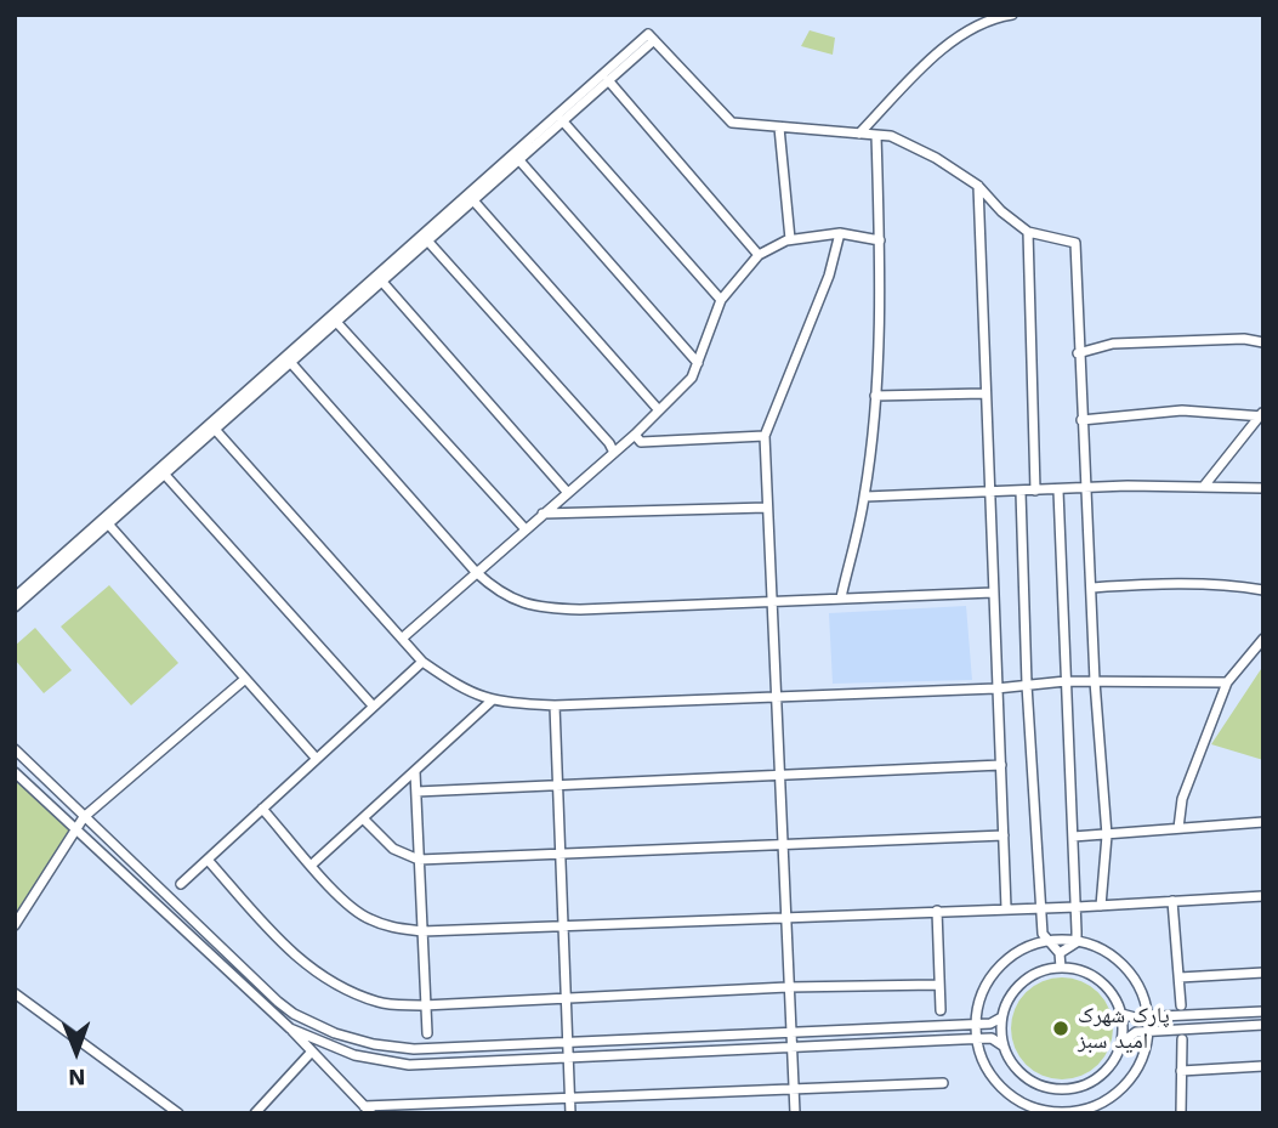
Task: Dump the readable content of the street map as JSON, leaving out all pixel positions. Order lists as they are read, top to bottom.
{
  "places": ["پارک شهرک امید سبز"],
  "north": "bottom"
}
